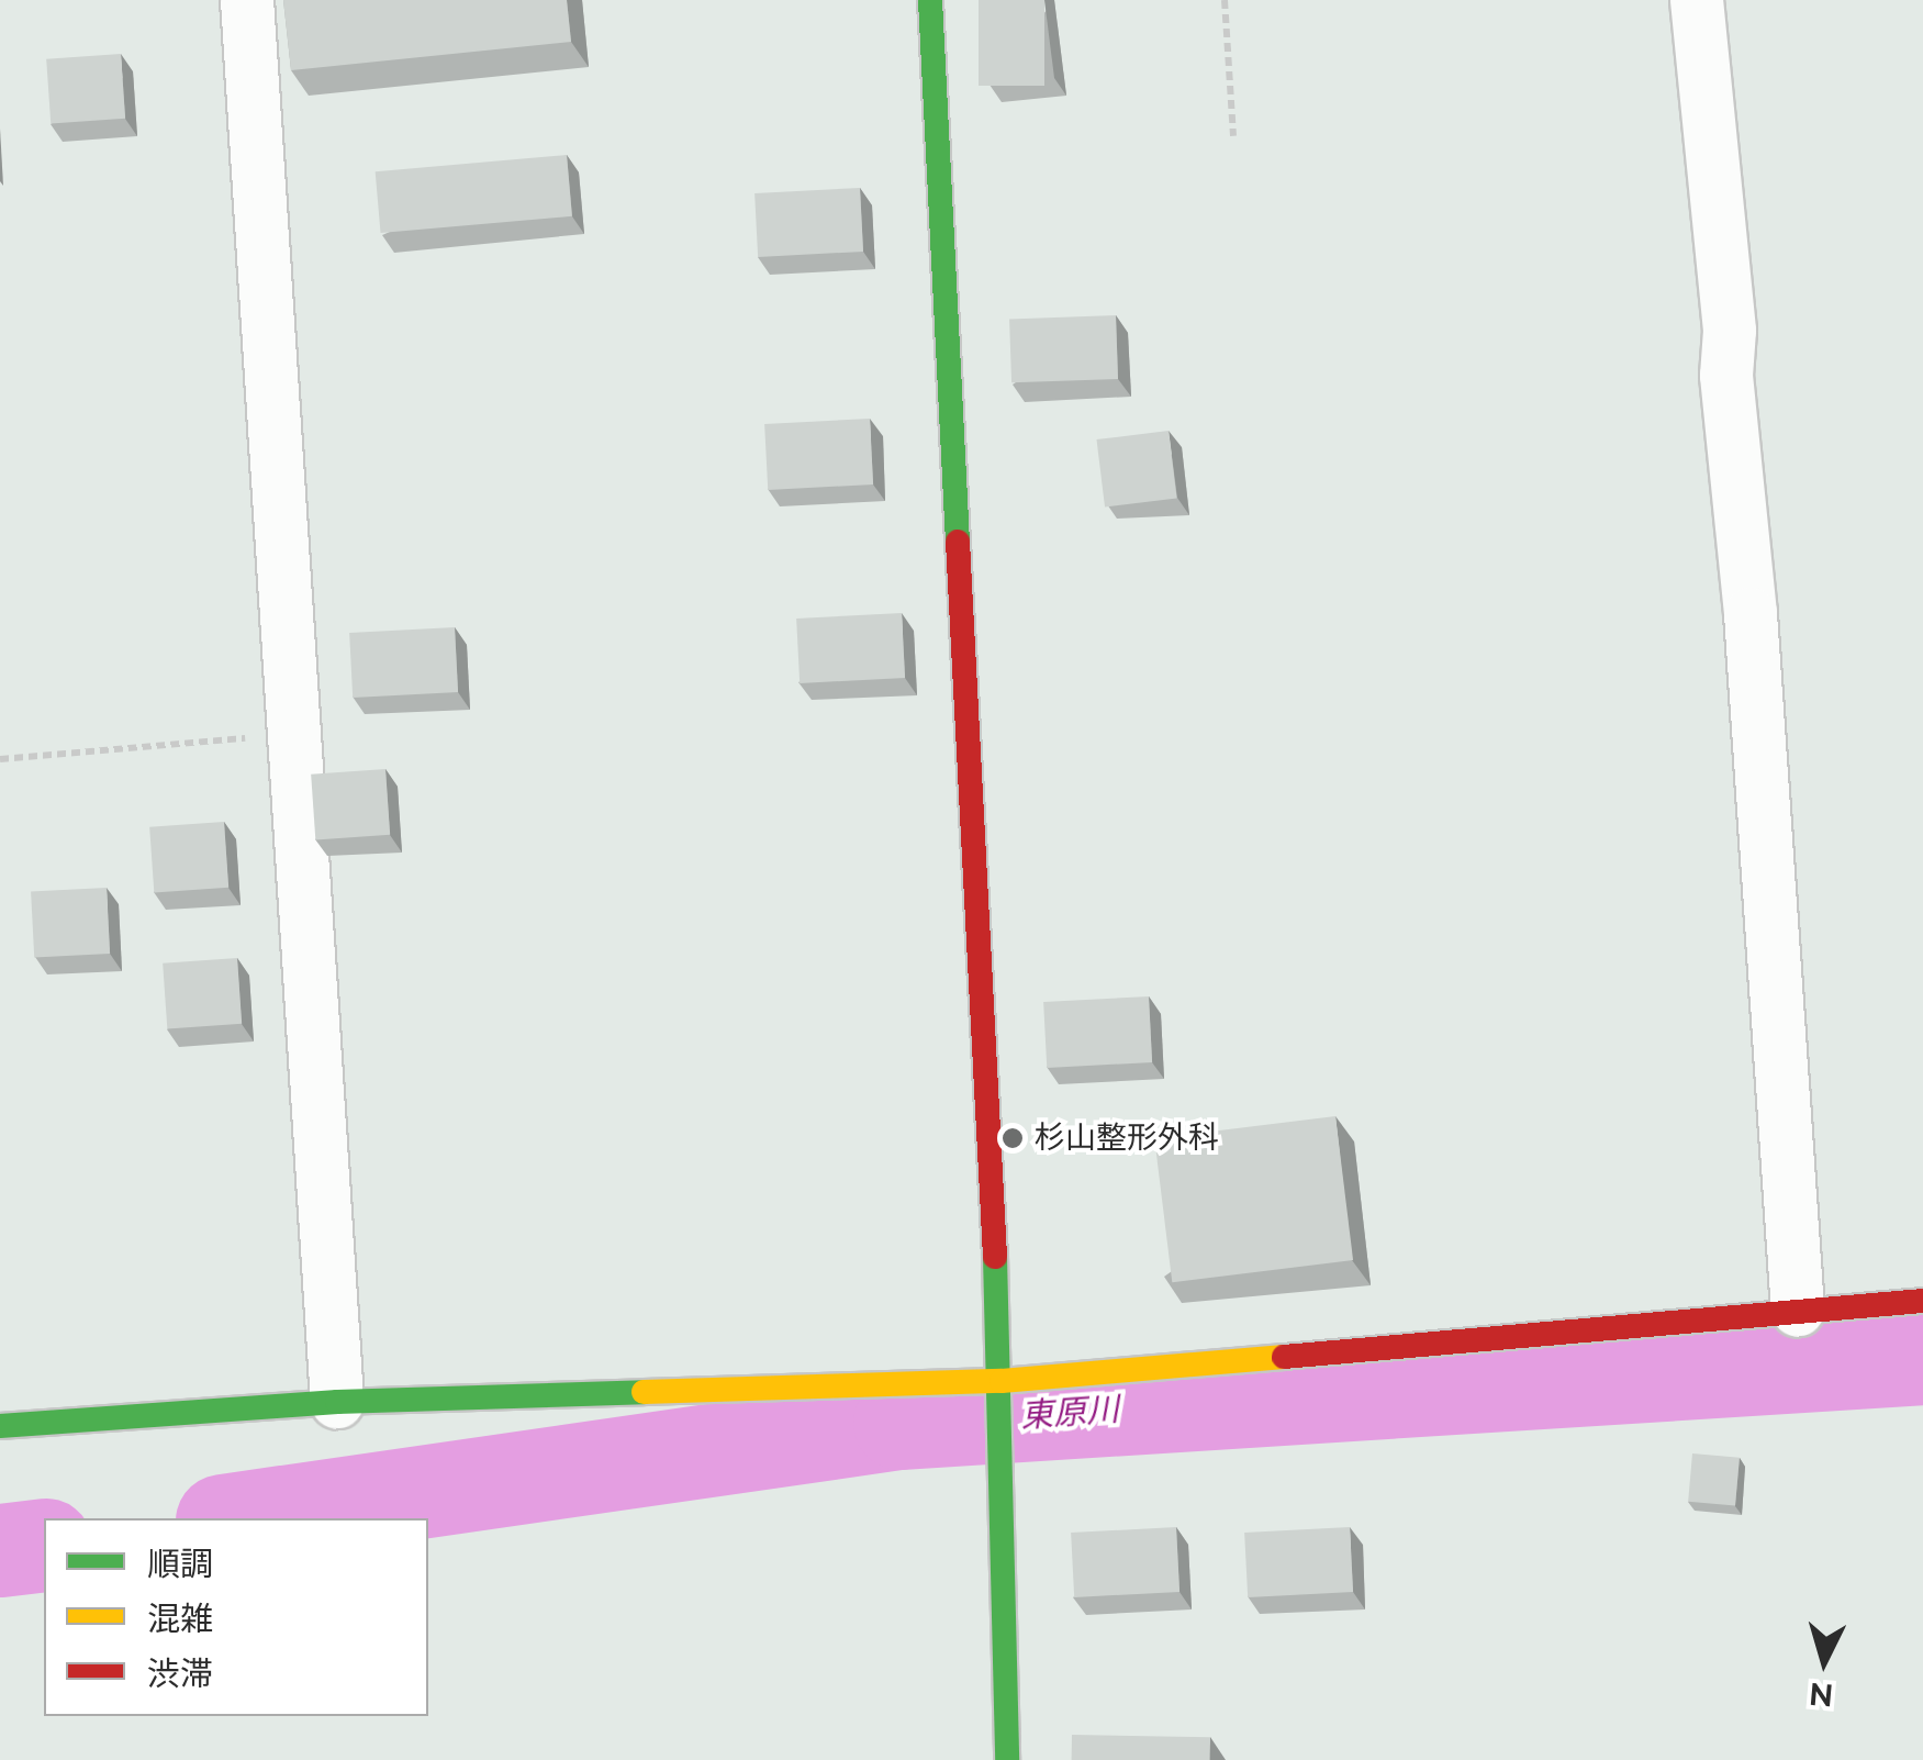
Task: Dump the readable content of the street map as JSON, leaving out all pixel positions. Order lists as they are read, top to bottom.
{
  "water": ["東原川"],
  "places": ["杉山整形外科"],
  "legend": ["順調", "混雑", "渋滞"],
  "north": "bottom"
}
